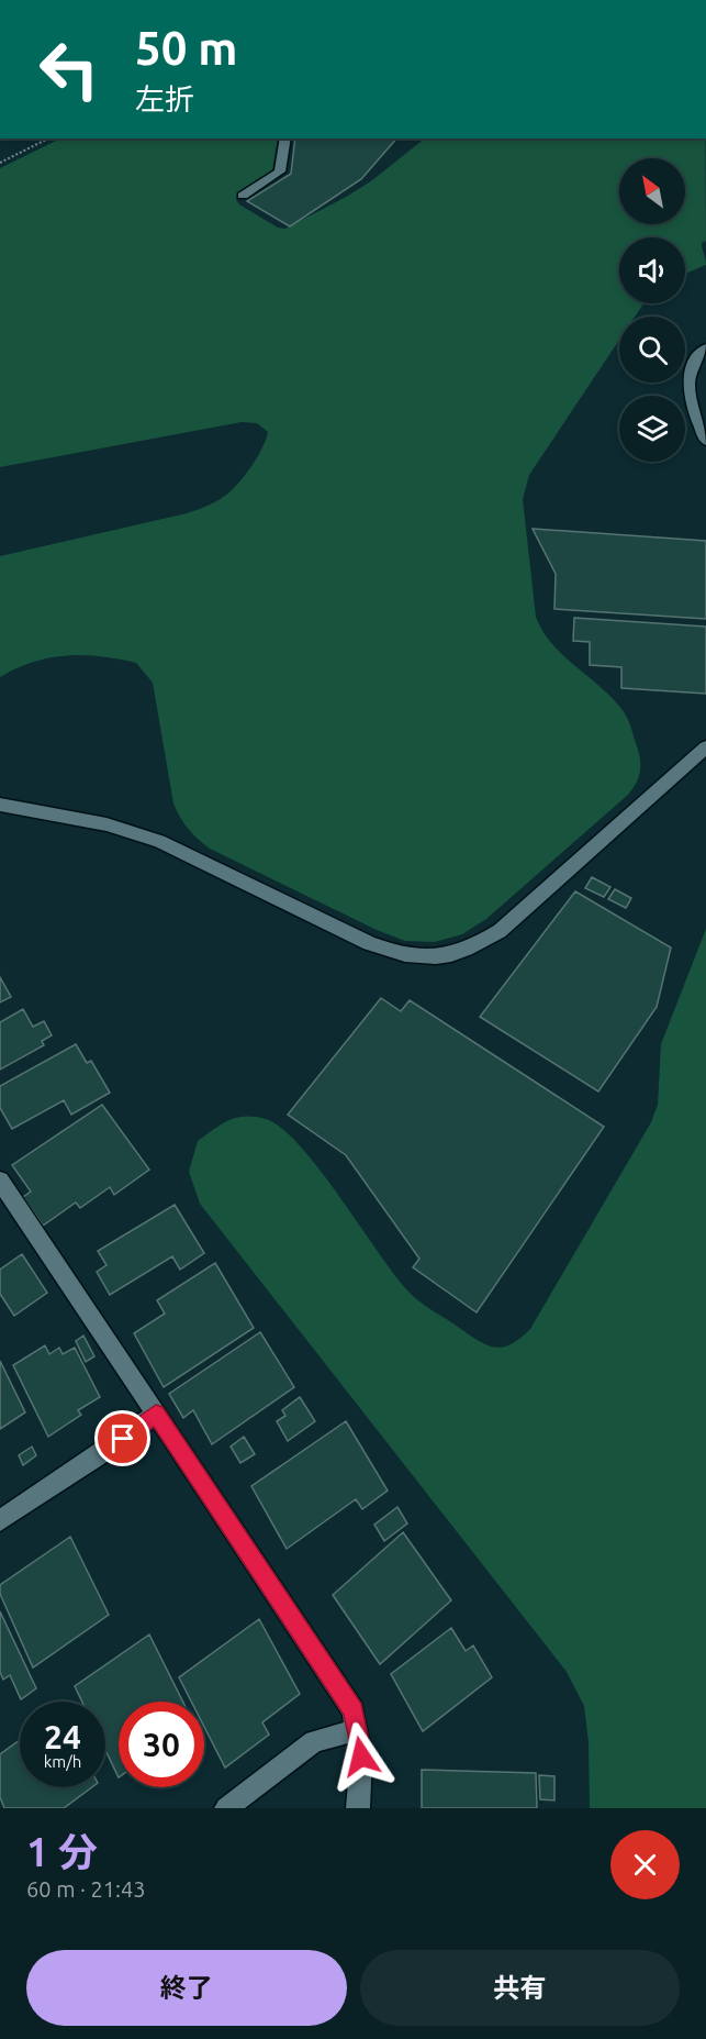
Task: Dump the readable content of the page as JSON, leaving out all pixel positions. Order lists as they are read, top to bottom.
{
  "north": "top left",
  "page": {
    "turn": ["50 m", "左折"],
    "speed": "24 km/h",
    "limit": "30",
    "heading": ["1 分", "60 m · 21:43"],
    "buttons": ["終了", "共有"]
  }
}
